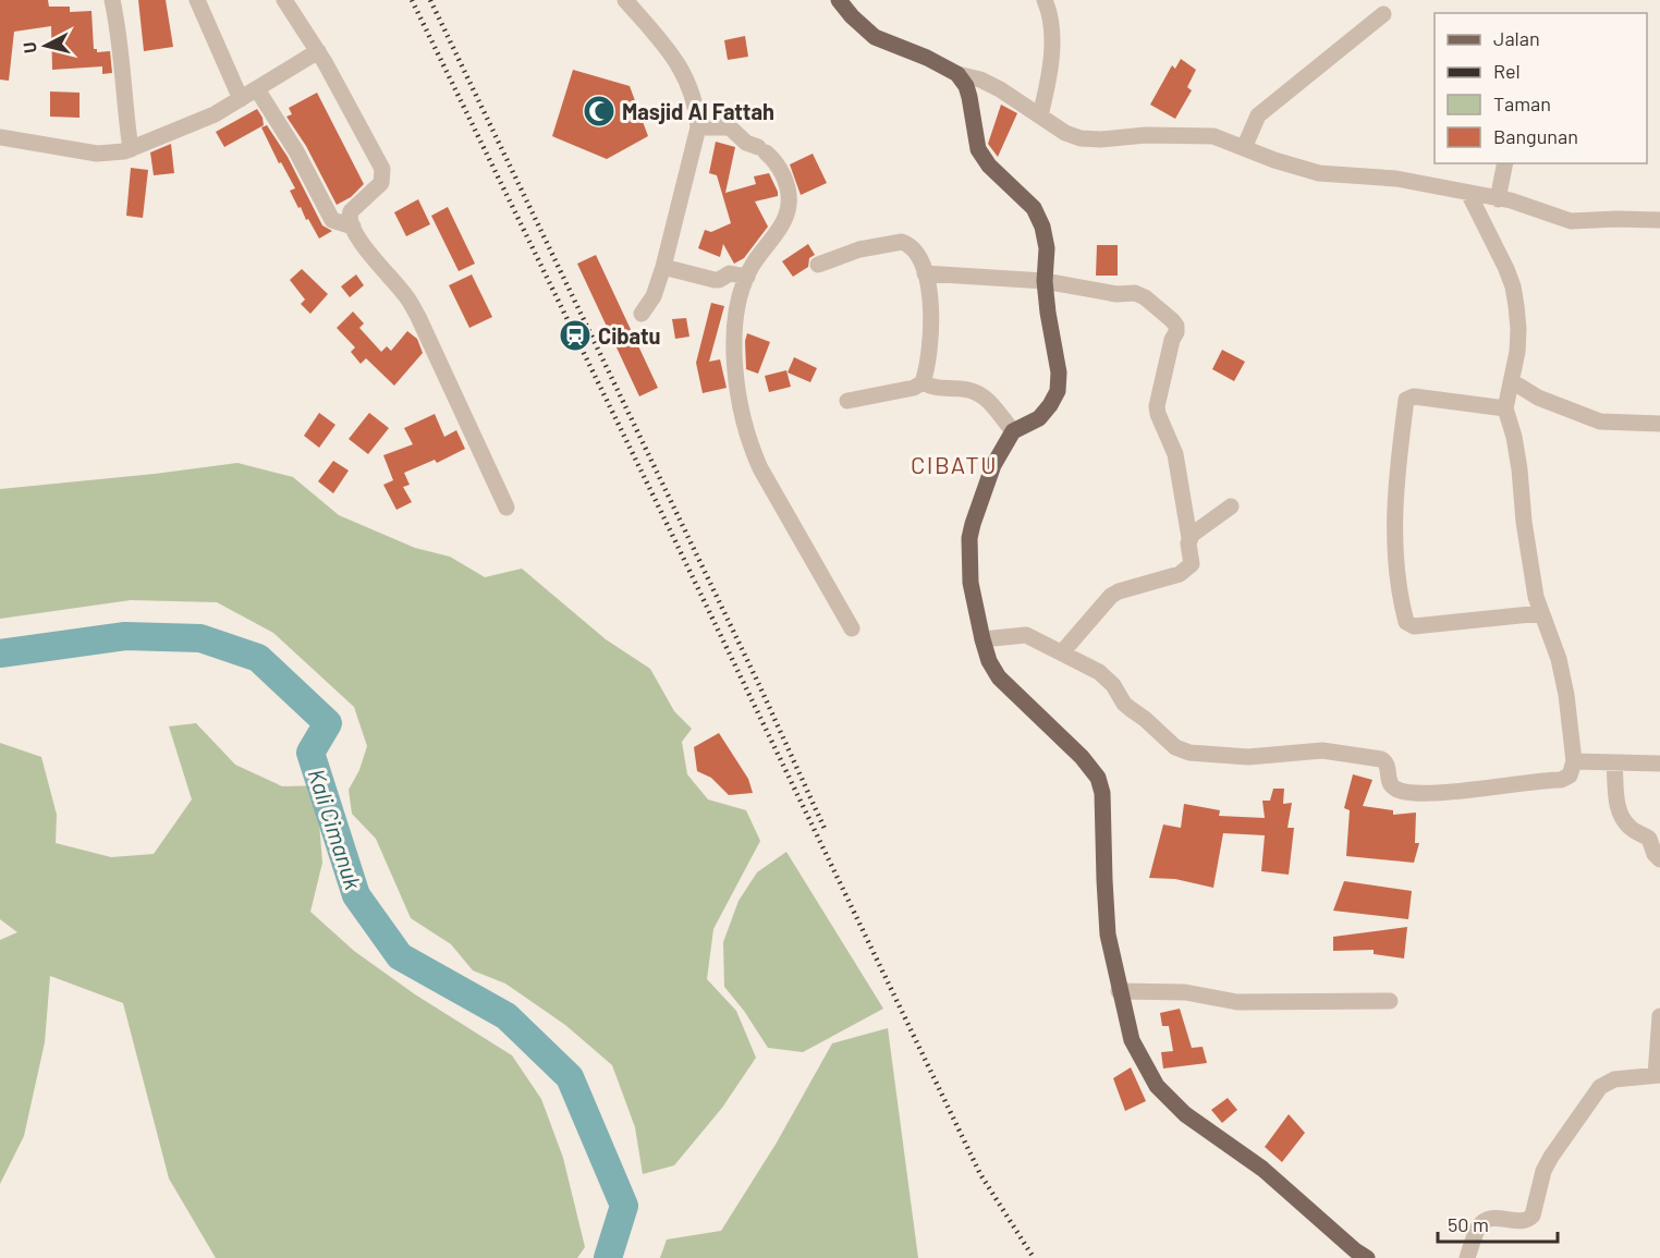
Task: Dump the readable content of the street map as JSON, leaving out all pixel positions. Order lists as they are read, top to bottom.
{
  "districts": ["CIBATU"],
  "water": ["Kali Cimanuk"],
  "places": {
    "mosque": ["Masjid Al Fattah"],
    "station": ["Cibatu"]
  },
  "legend": [
    "Jalan",
    "Rel",
    "Taman",
    "Bangunan"
  ],
  "scale_bar": "50 m",
  "north": "left"
}
